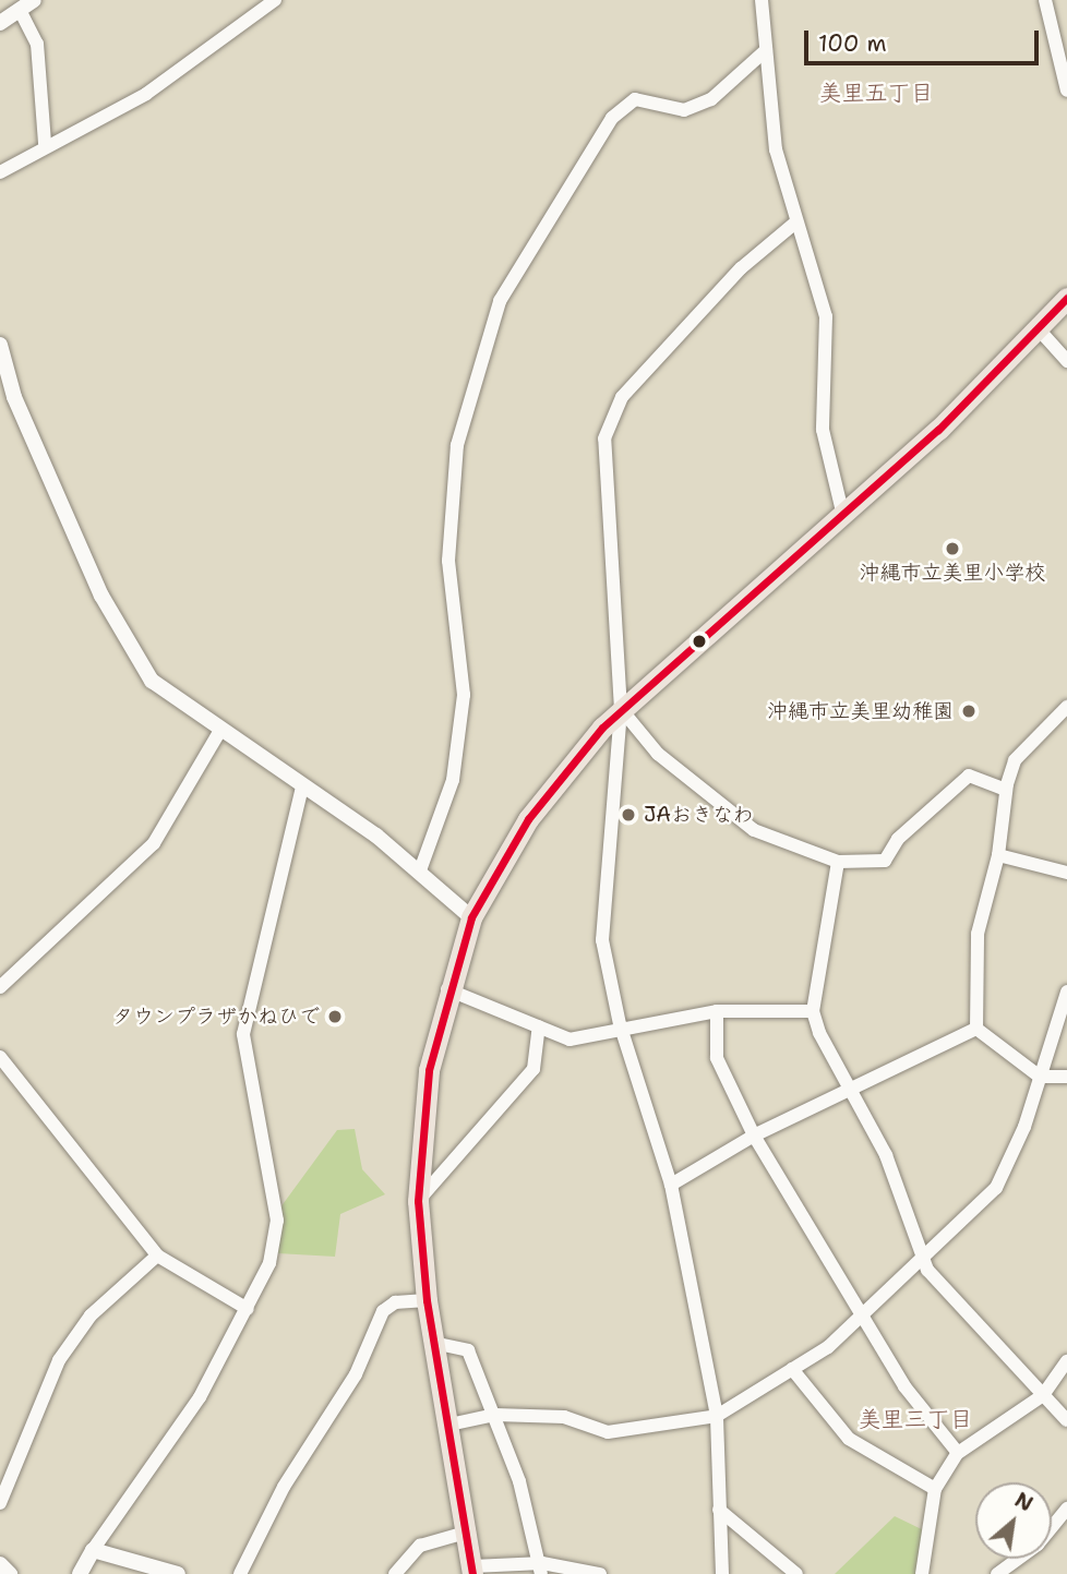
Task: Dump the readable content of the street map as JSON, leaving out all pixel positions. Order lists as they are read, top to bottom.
{
  "districts": ["美里五丁目", "美里三丁目"],
  "places": [
    "沖縄市立美里小学校",
    "沖縄市立美里幼稚園",
    "JAおきなわ",
    "タウンプラザかねひで"
  ],
  "scale_bar": "100 m",
  "north": "top right"
}
